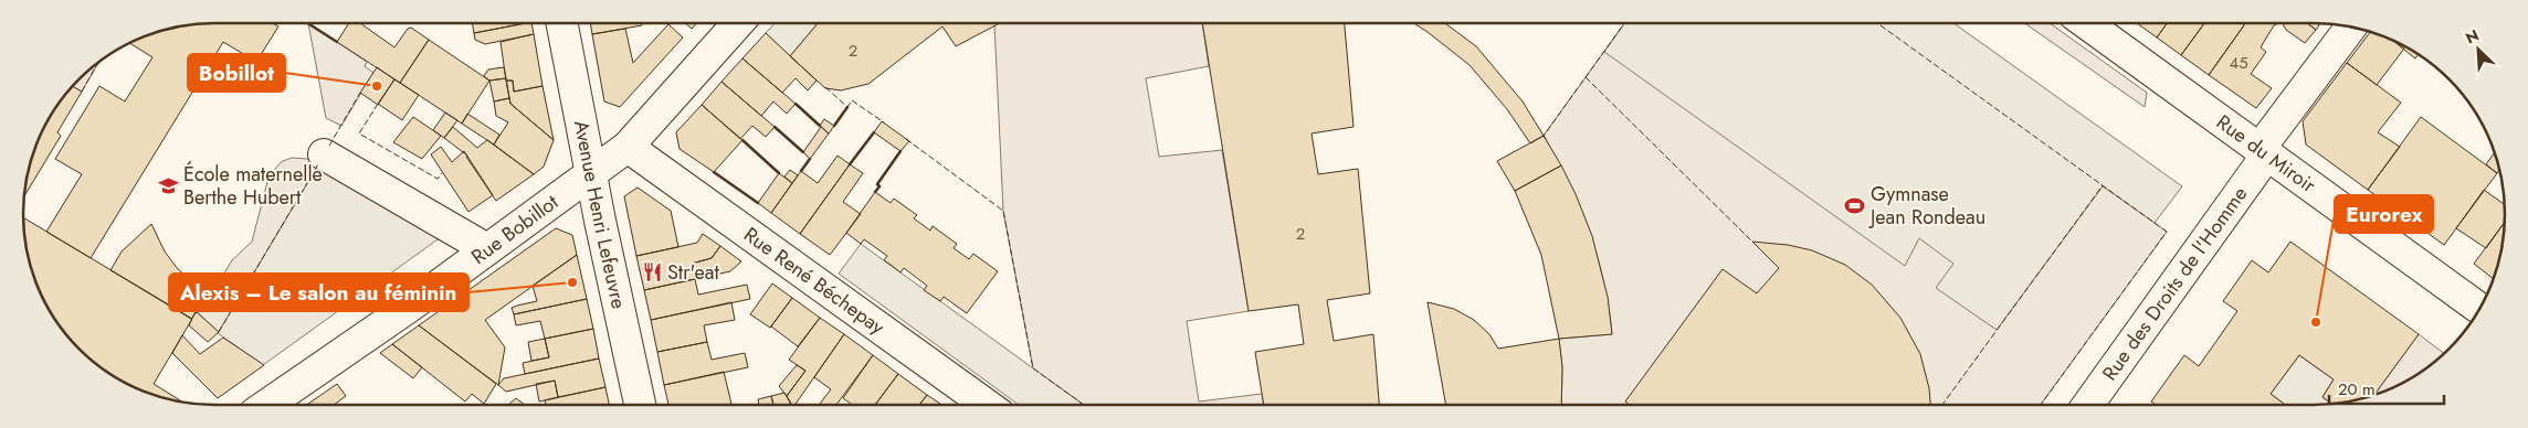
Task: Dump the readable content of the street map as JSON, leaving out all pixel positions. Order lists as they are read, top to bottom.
{
  "streets": {
    "street": [
      "Rue du Miroir",
      "Avenue Henri Lefeuvre",
      "Rue Bobillot",
      "Rue René Béchepay",
      "Rue des Droits de l'Homme"
    ]
  },
  "crossings": [
    ["Rue du Miroir", "Rue des Droits de l'Homme"],
    ["Avenue Henri Lefeuvre", "Rue Bobillot"],
    ["Rue Bobillot", "Rue René Béchepay"]
  ],
  "places": {
    "other": ["Bobillot", "Alexis – Le salon au féminin", "Eurorex"],
    "school or university": ["École maternelle Berthe Hubert"],
    "sports": ["Gymnase Jean Rondeau"],
    "restaurant": ["Str'eat"]
  },
  "house_numbers": ["2", "45", "2"],
  "scale_bar": "20 m",
  "north": "top left"
}
